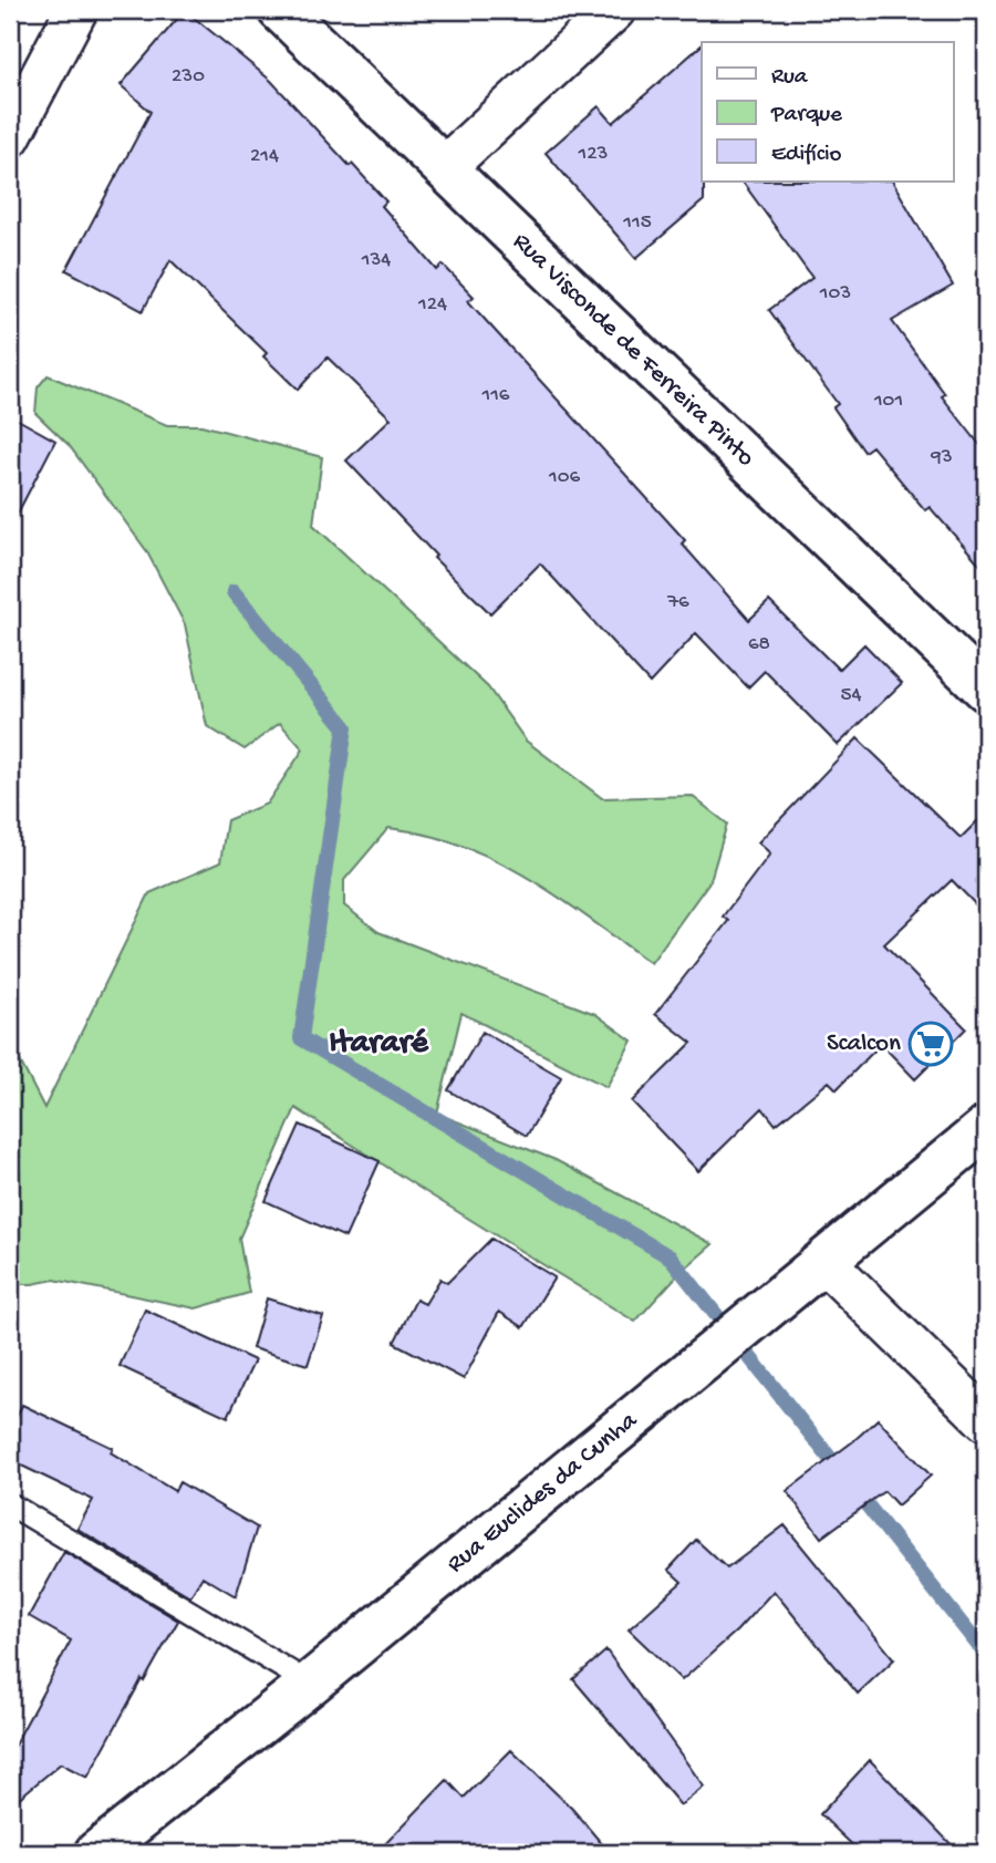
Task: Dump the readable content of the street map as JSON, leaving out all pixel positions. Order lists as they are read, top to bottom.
{
  "streets": {
    "main road": ["Rua Visconde de Ferreira Pinto", "Rua Euclides da Cunha"]
  },
  "districts": ["Itararé"],
  "places": {
    "supermarket": ["Scalcon"]
  },
  "house_numbers": [
    "230",
    "123",
    "214",
    "115",
    "134",
    "103",
    "124",
    "116",
    "101",
    "93",
    "106",
    "76",
    "68",
    "54"
  ],
  "legend": ["Rua", "Parque", "Edifício"]
}
